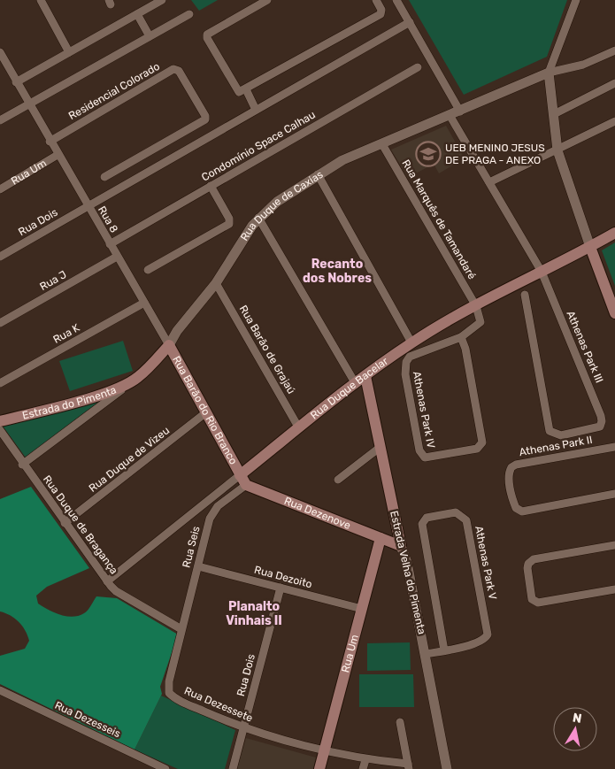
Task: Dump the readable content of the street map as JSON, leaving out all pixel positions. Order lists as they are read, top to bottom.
{
  "streets": {
    "main road": [
      "Rua Um",
      "Rua Duque de Caxias",
      "Rua Duque Bacelar",
      "Estrada do Pimenta",
      "Rua Barão do Rio Branco",
      "Rua Dezenove",
      "Estrada Velha do Pimenta"
    ],
    "street": [
      "Residencial Colorado",
      "Condomínio Space Calhau",
      "Rua 8",
      "Rua Marquês de Tamandaré",
      "Rua Dois",
      "Rua J",
      "Rua K",
      "Athenas Park III",
      "Rua Barão de Grajaú",
      "Athenas Park IV",
      "Athenas Park II",
      "Rua Duque de Vizeu",
      "Rua Duque de Bragança",
      "Rua Seis",
      "Athenas Park V",
      "Rua Dezoito",
      "Rua Dezessete",
      "Rua Dezesseis"
    ]
  },
  "crossings": [
    ["Residencial Colorado", "Rua 8"],
    ["Condomínio Space Calhau", "Rua 8"],
    ["Rua Um", "Rua 8"],
    ["Rua Um", "Rua Dezenove"],
    ["Rua Um", "Rua Dezoito"],
    ["Rua Um", "Rua Dezessete"],
    ["Rua Duque de Caxias", "Rua 8"],
    ["Rua Duque de Caxias", "Rua Marquês de Tamandaré"],
    ["Rua Duque de Caxias", "Rua Barão de Grajaú"],
    ["Rua Duque de Caxias", "Estrada do Pimenta"],
    ["Rua Duque de Caxias", "Rua Barão do Rio Branco"],
    ["Rua Duque de Caxias", "Rua Duque de Bragança"],
    ["Rua 8", "Rua Dois"],
    ["Rua 8", "Rua J"],
    ["Rua 8", "Rua K"],
    ["Rua 8", "Rua Barão do Rio Branco"],
    ["Rua Marquês de Tamandaré", "Rua Duque Bacelar"],
    ["Rua Marquês de Tamandaré", "Athenas Park IV"],
    ["Rua Dois", "Rua Dezoito"],
    ["Rua Dois", "Rua Dezessete"],
    ["Athenas Park III", "Rua Duque Bacelar"],
    ["Rua Barão de Grajaú", "Rua Duque Bacelar"],
    ["Rua Duque Bacelar", "Athenas Park IV"],
    ["Rua Duque Bacelar", "Rua Barão do Rio Branco"],
    ["Rua Duque Bacelar", "Rua Dezenove"],
    ["Rua Duque Bacelar", "Rua Duque de Bragança"],
    ["Rua Duque Bacelar", "Rua Seis"],
    ["Rua Duque Bacelar", "Estrada Velha do Pimenta"],
    ["Rua Barão do Rio Branco", "Rua Duque de Vizeu"],
    ["Rua Barão do Rio Branco", "Rua Dezenove"],
    ["Rua Barão do Rio Branco", "Rua Seis"],
    ["Rua Duque de Vizeu", "Rua Duque de Bragança"],
    ["Rua Dezenove", "Rua Seis"],
    ["Rua Dezenove", "Estrada Velha do Pimenta"],
    ["Rua Duque de Bragança", "Rua Seis"],
    ["Rua Duque de Bragança", "Rua Dezessete"],
    ["Rua Seis", "Rua Dezoito"],
    ["Rua Seis", "Rua Dezessete"],
    ["Athenas Park V", "Estrada Velha do Pimenta"]
  ],
  "districts": ["Recanto dos Nobres", "Planalto Vinhais II"],
  "places": {
    "school or university": ["UEB MENINO JESUS DE PRAGA - ANEXO"]
  },
  "north": "top"
}
